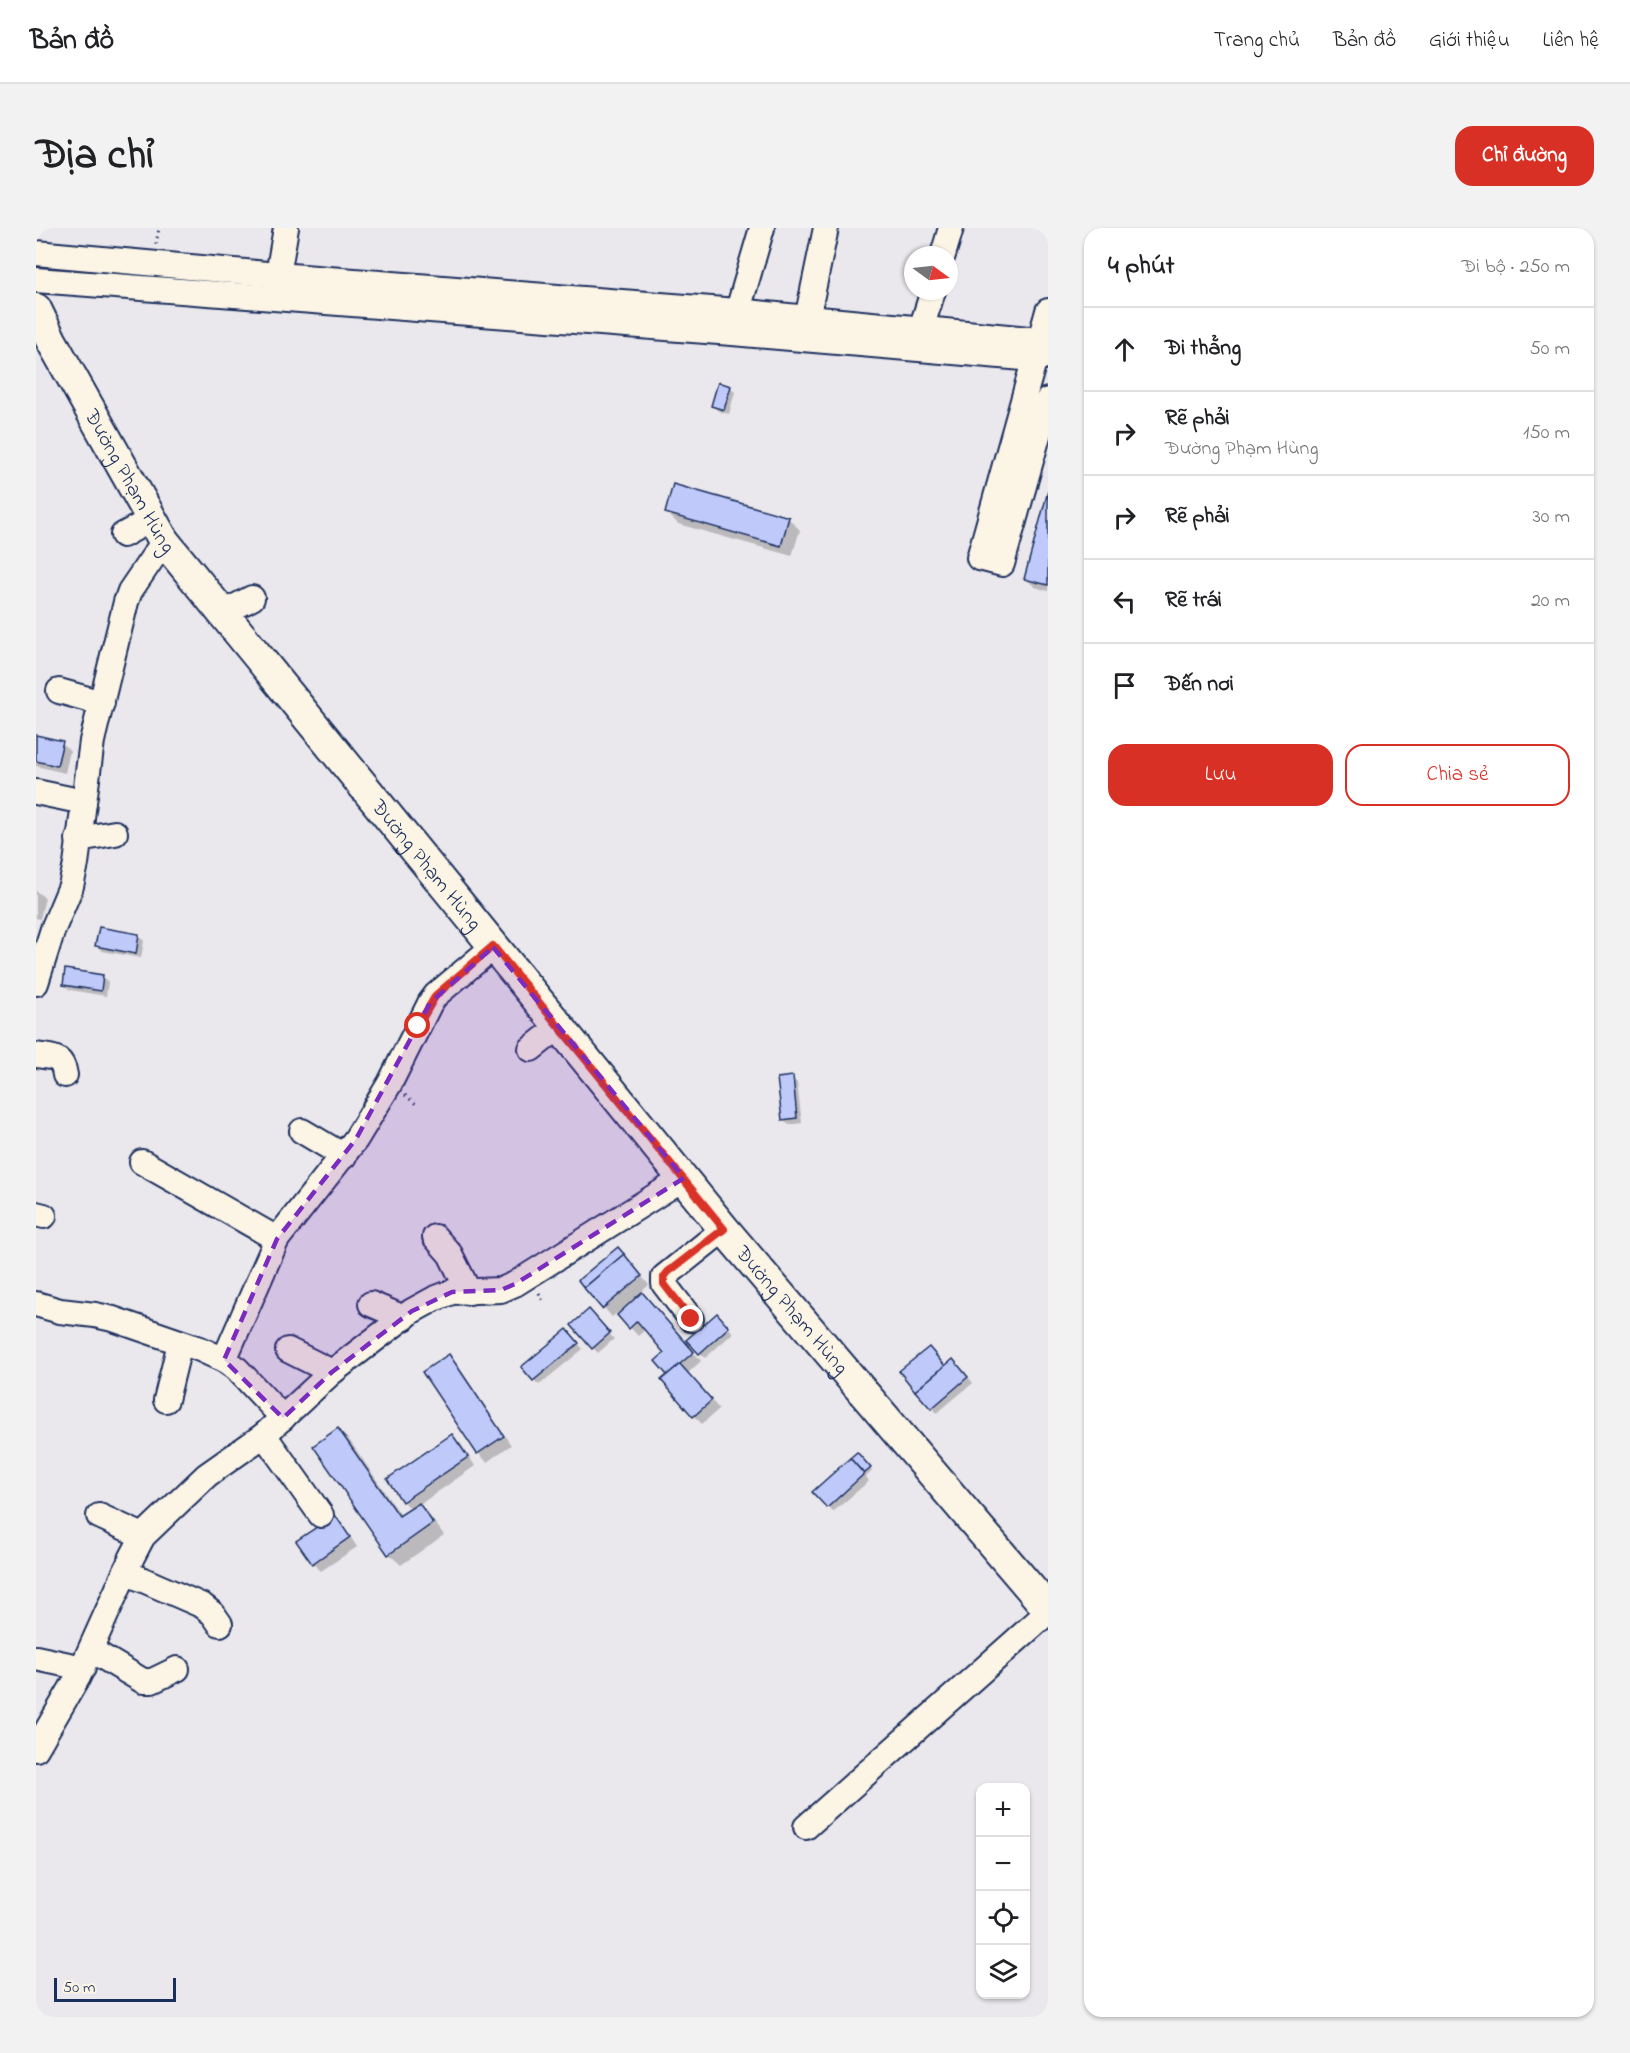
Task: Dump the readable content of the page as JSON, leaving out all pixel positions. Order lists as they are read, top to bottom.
{
  "streets": {
    "main road": ["Đường Phạm Hùng"]
  },
  "scale_bar": "50 m",
  "north": "right",
  "page": {
    "header": "Bản đồ",
    "nav": [
      "Trang chủ",
      "Bản đồ",
      "Giới thiệu",
      "Liên hệ"
    ],
    "title": "Địa chỉ",
    "buttons": [
      "Chỉ đường",
      ["Lưu", "Chia sẻ"]
    ],
    "heading": ["4 phút", "Đi bộ · 250 m"],
    "list": [
      ["Đi thẳng", "50 m"],
      ["Rẽ phải", "Đường Phạm Hùng", "150 m"],
      ["Rẽ phải", "30 m"],
      ["Rẽ trái", "20 m"],
      "Đến nơi"
    ],
    "map_buttons": ["+", "−"],
    "scale": "50 m"
  }
}
